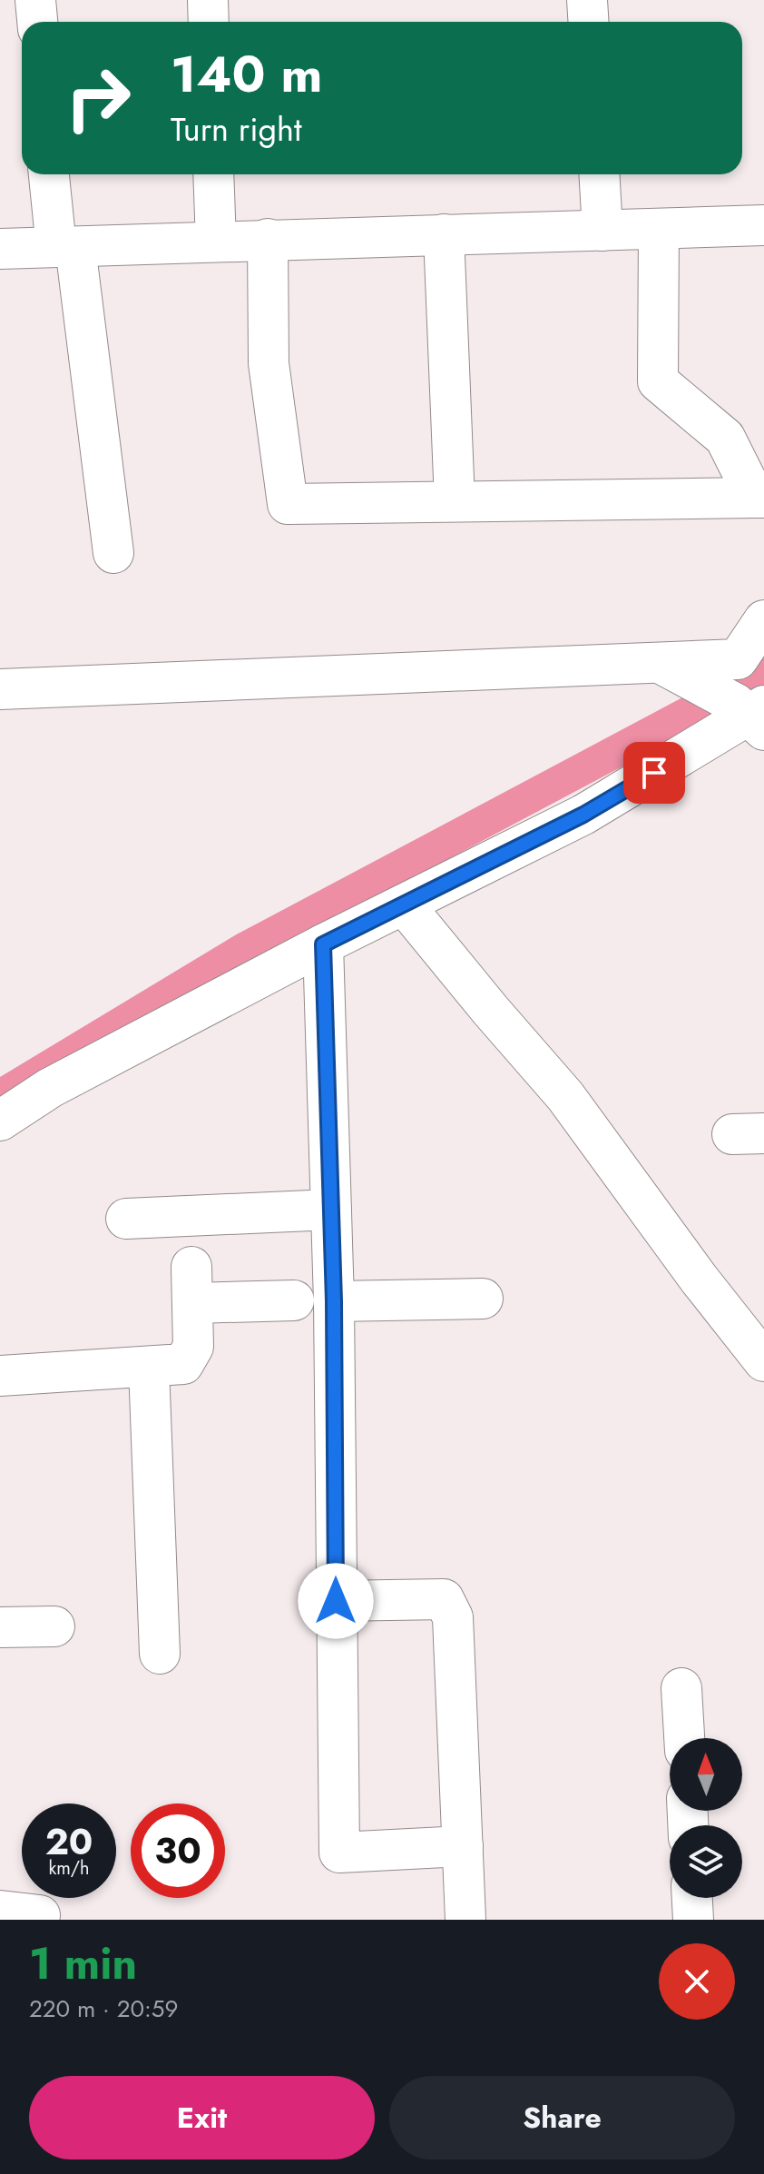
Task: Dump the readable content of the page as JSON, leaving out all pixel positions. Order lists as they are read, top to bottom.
{
  "north": "top",
  "page": {
    "turn": ["140 m", "Turn right"],
    "speed": "20 km/h",
    "limit": "30",
    "heading": ["1 min", "220 m · 20:59"],
    "buttons": ["Exit", "Share"]
  }
}
